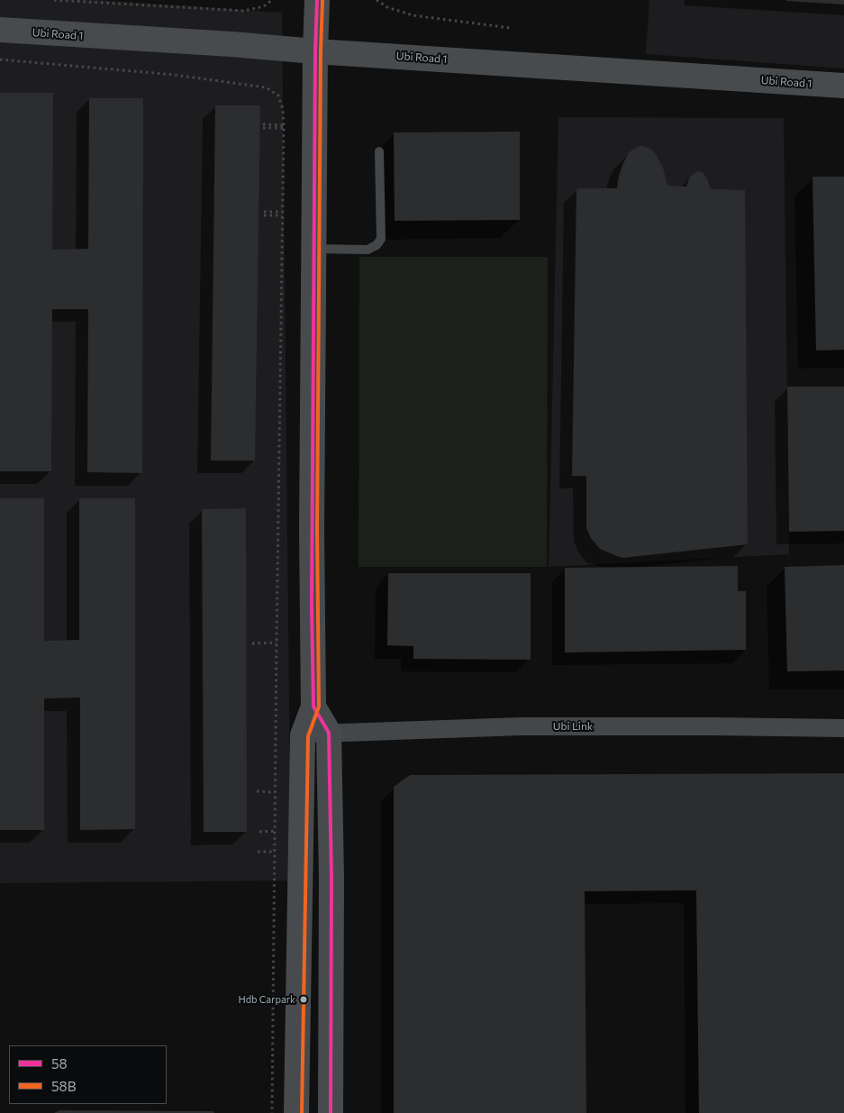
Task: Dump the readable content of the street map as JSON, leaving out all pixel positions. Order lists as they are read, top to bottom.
{
  "streets": {
    "street": ["Ubi Road 1", "Ubi Link"]
  },
  "places": ["Hdb Carpark"],
  "lines": ["transit line 58", "transit line 58B"],
  "legend": ["58", "58B"]
}
